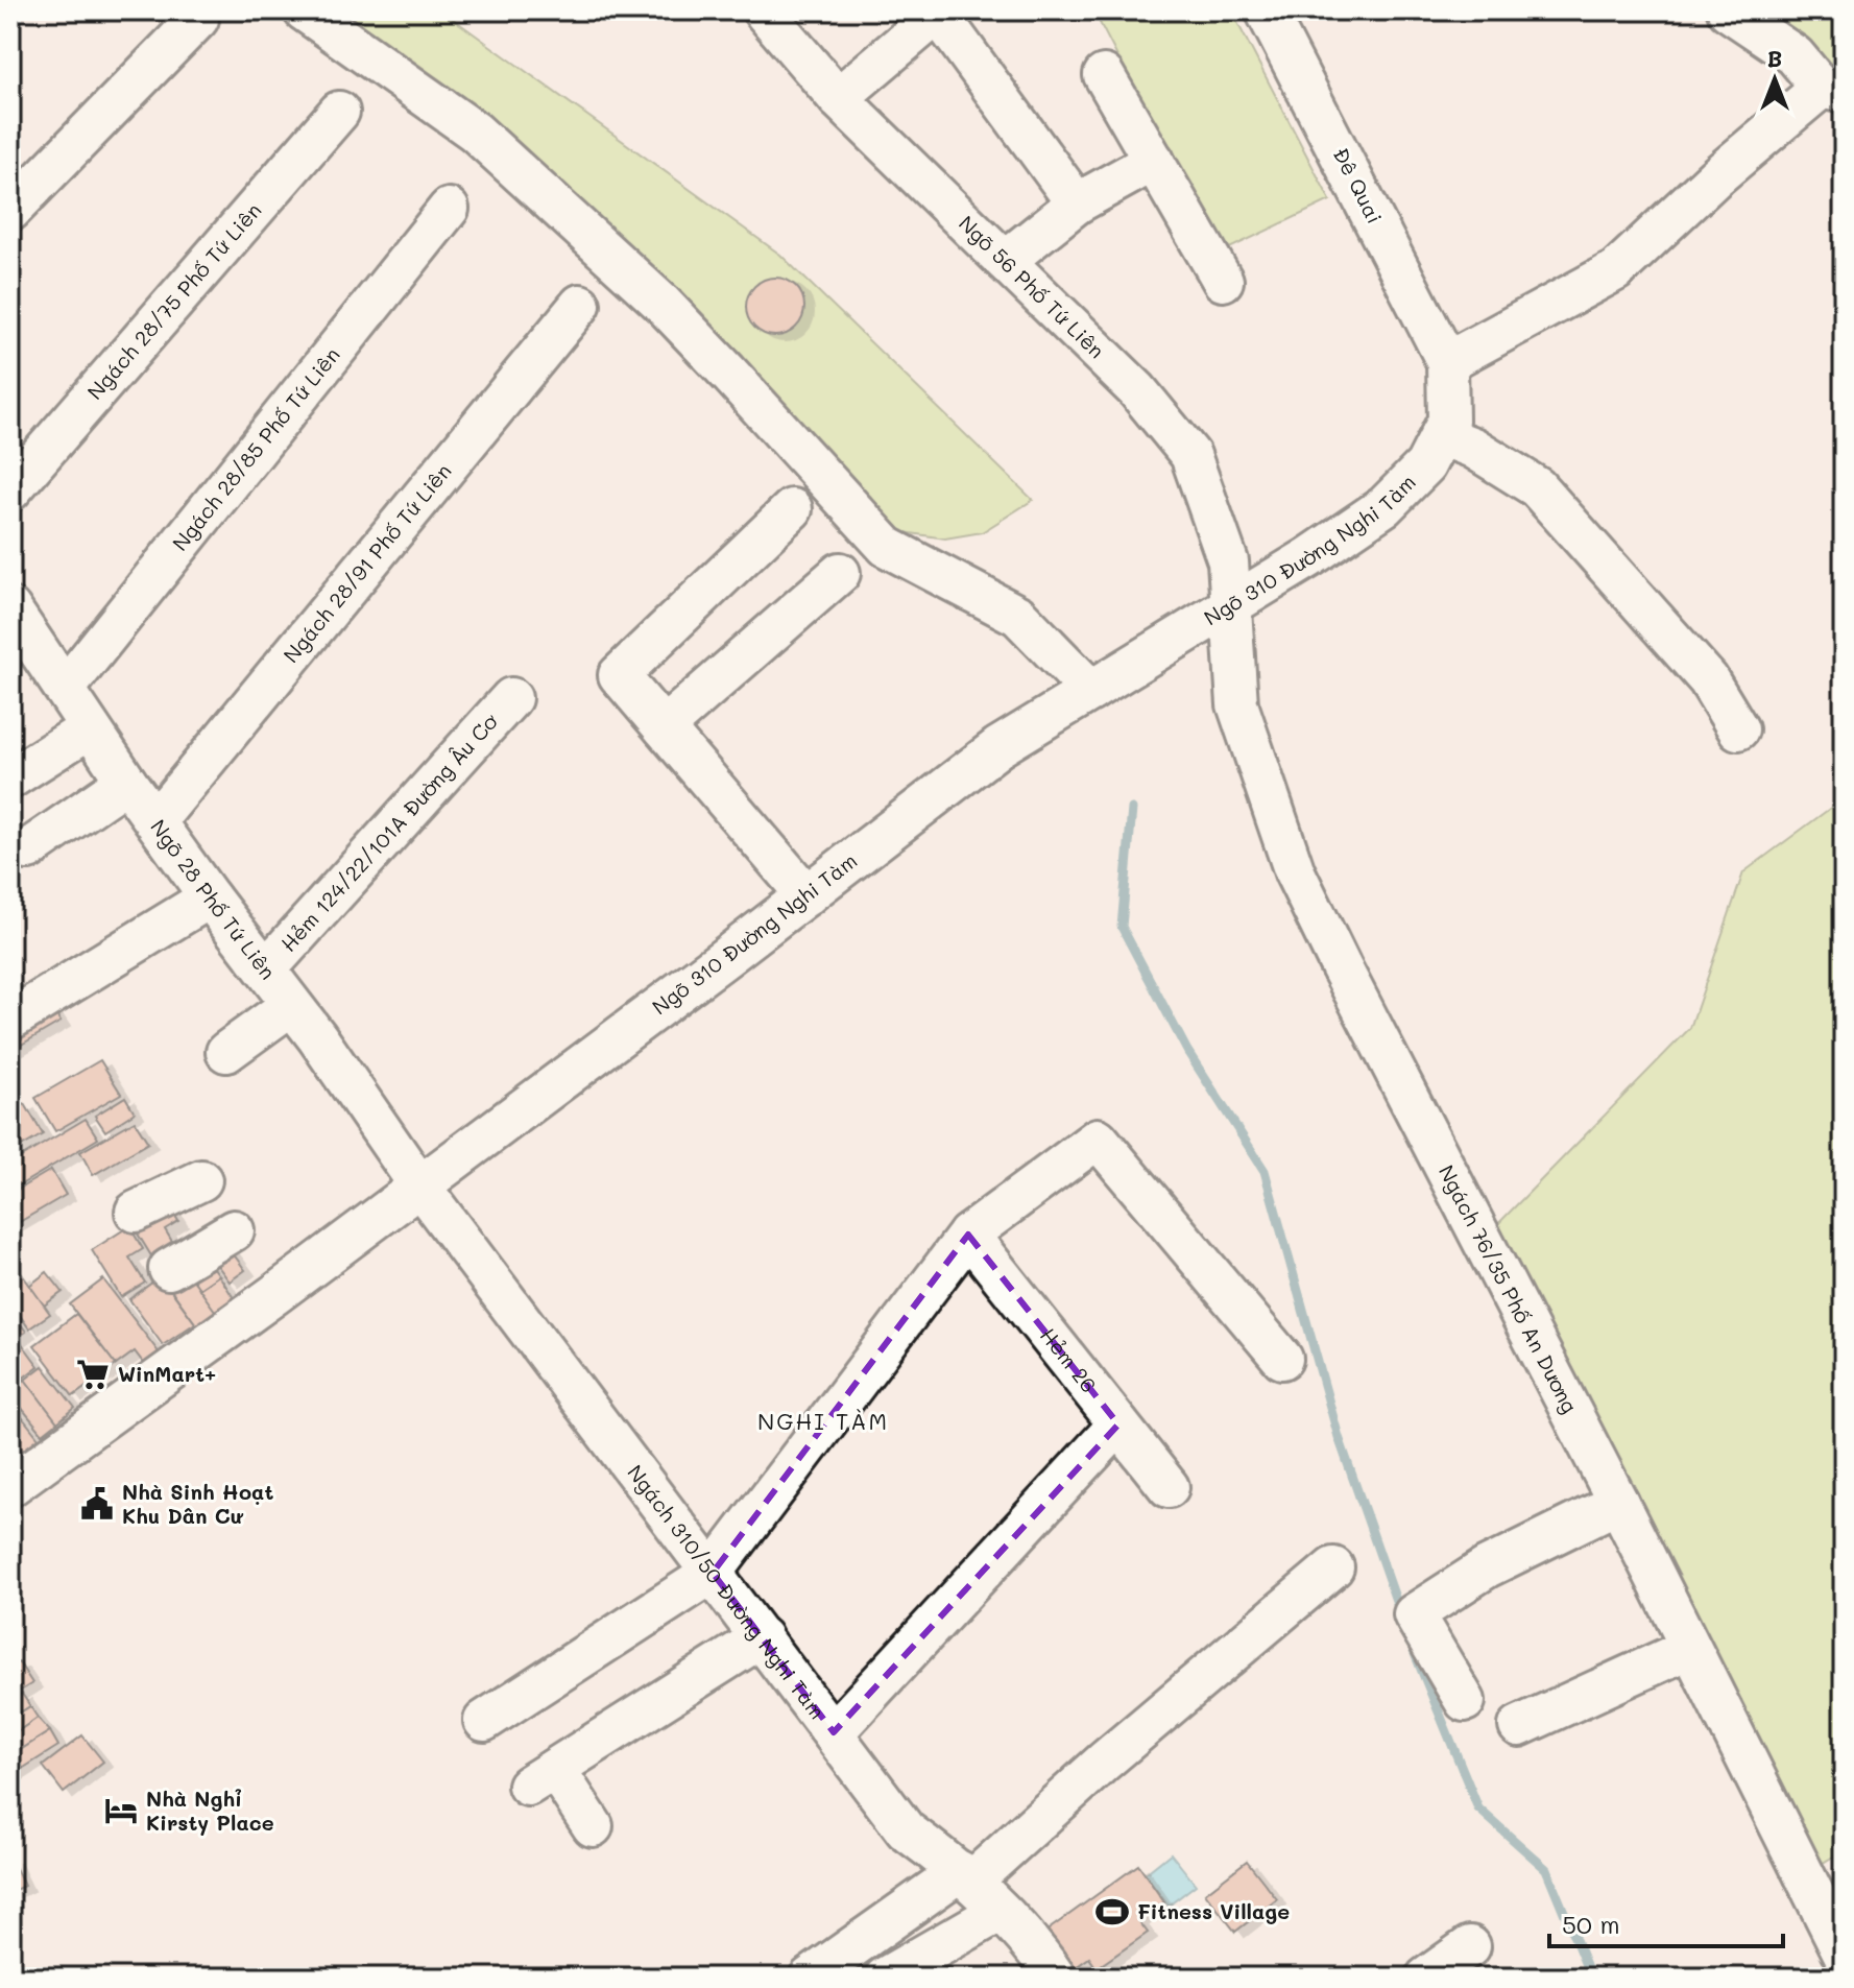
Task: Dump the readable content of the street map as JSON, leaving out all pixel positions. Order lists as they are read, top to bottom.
{
  "streets": {
    "street": [
      "Đê Quai",
      "Ngõ 56 Phố Tứ Liên",
      "Ngách 28/75 Phố Tứ Liên",
      "Ngách 28/85 Phố Tứ Liên",
      "Ngõ 310 Đường Nghi Tàm",
      "Ngách 28/91 Phố Tứ Liên",
      "Hẻm 124/22/101A Đường Âu Cơ",
      "Ngõ 28 Phố Tứ Liên",
      "Ngách 76/35 Phố An Dương",
      "Hẻm 26",
      "Ngách 310/50 Đường Nghi Tàm"
    ]
  },
  "crossings": [
    ["Đê Quai", "Ngõ 310 Đường Nghi Tàm"],
    ["Ngõ 56 Phố Tứ Liên", "Ngõ 310 Đường Nghi Tàm"],
    ["Ngõ 56 Phố Tứ Liên", "Ngách 76/35 Phố An Dương"],
    ["Ngách 28/85 Phố Tứ Liên", "Ngõ 28 Phố Tứ Liên"],
    ["Ngõ 310 Đường Nghi Tàm", "Ngõ 28 Phố Tứ Liên"],
    ["Ngõ 310 Đường Nghi Tàm", "Ngách 76/35 Phố An Dương"],
    ["Ngõ 310 Đường Nghi Tàm", "Ngách 310/50 Đường Nghi Tàm"],
    ["Ngách 28/91 Phố Tứ Liên", "Ngõ 28 Phố Tứ Liên"],
    ["Hẻm 124/22/101A Đường Âu Cơ", "Ngõ 28 Phố Tứ Liên"],
    ["Ngõ 28 Phố Tứ Liên", "Ngách 310/50 Đường Nghi Tàm"]
  ],
  "districts": ["NGHI TÀM"],
  "places": {
    "supermarket": ["WinMart+"],
    "public building": ["Nhà Sinh Hoạt Khu Dân Cư"],
    "hotel": ["Nhà Nghỉ Kirsty Place"],
    "sports": ["Fitness Village"]
  },
  "scale_bar": "50 m",
  "north": "top"
}
